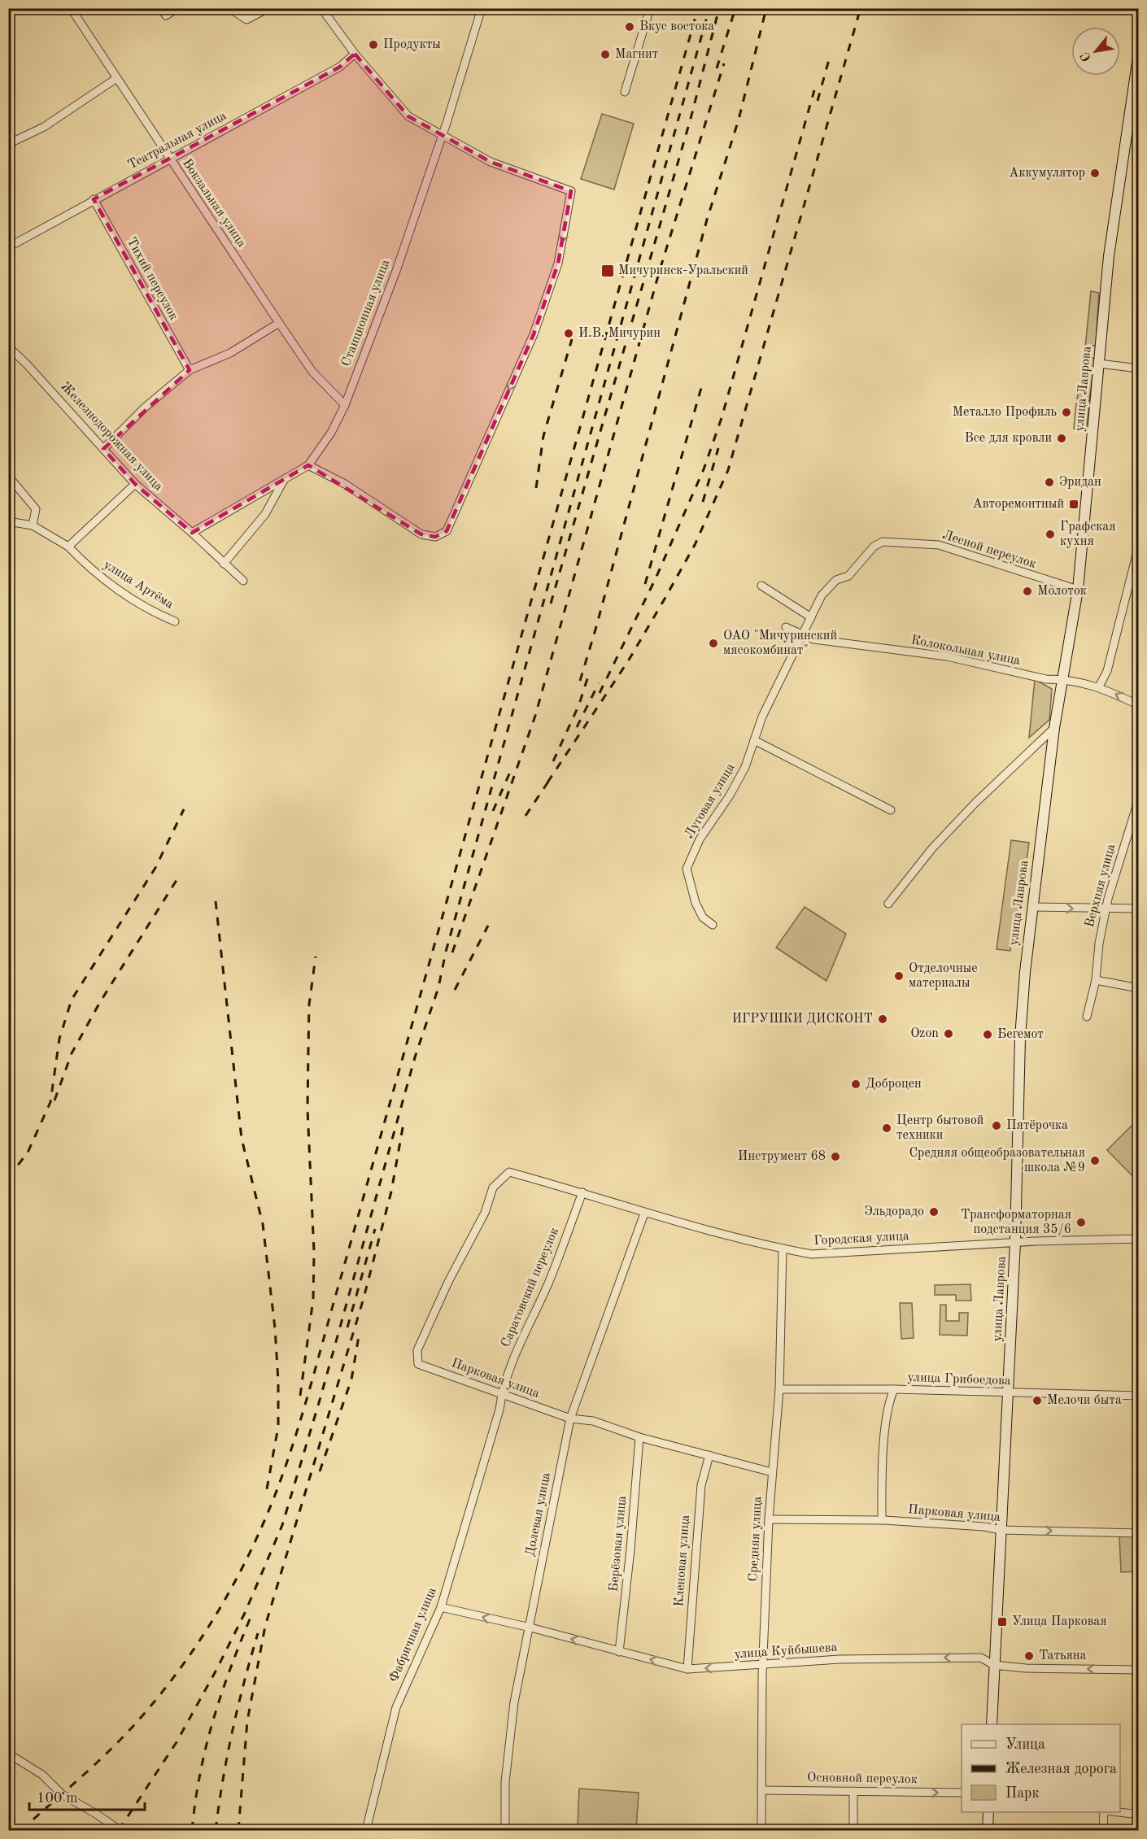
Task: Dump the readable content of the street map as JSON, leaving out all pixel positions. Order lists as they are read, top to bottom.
{
  "streets": {
    "main road": ["улица Лаврова"],
    "street": [
      "Театральная улица",
      "Вокзальная улица",
      "Тихий переулок",
      "Станционная улица",
      "Железнодорожная улица",
      "Лесной переулок",
      "улица Артёма",
      "Колокольная улица",
      "Луговая улица",
      "Верхняя улица",
      "Городская улица",
      "Саратовский переулок",
      "Парковая улица",
      "улица Грибоедова",
      "Долевая улица",
      "Средняя улица",
      "Берёзовая улица",
      "Кленовая улица",
      "Фабричная улица",
      "улица Куйбышева",
      "Основной переулок"
    ]
  },
  "crossings": [
    ["Театральная улица", "Вокзальная улица"],
    ["Театральная улица", "Тихий переулок"],
    ["Вокзальная улица", "Станционная улица"],
    ["Станционная улица", "Железнодорожная улица"],
    ["улица Лаврова", "Лесной переулок"],
    ["улица Лаврова", "Колокольная улица"],
    ["улица Лаврова", "Городская улица"],
    ["улица Лаврова", "Парковая улица"],
    ["улица Лаврова", "улица Грибоедова"],
    ["улица Лаврова", "улица Куйбышева"],
    ["Лесной переулок", "Колокольная улица"],
    ["Лесной переулок", "Луговая улица"],
    ["Колокольная улица", "Луговая улица"],
    ["Городская улица", "Саратовский переулок"],
    ["Городская улица", "Парковая улица"],
    ["Городская улица", "Долевая улица"],
    ["Городская улица", "Средняя улица"],
    ["Саратовский переулок", "Парковая улица"],
    ["Саратовский переулок", "Фабричная улица"],
    ["Парковая улица", "Долевая улица"],
    ["Парковая улица", "Средняя улица"],
    ["Парковая улица", "Берёзовая улица"],
    ["Парковая улица", "Кленовая улица"],
    ["Парковая улица", "Фабричная улица"],
    ["улица Грибоедова", "Средняя улица"],
    ["Долевая улица", "улица Куйбышева"],
    ["Средняя улица", "улица Куйбышева"],
    ["Средняя улица", "Основной переулок"],
    ["Берёзовая улица", "улица Куйбышева"],
    ["Кленовая улица", "улица Куйбышева"],
    ["Фабричная улица", "улица Куйбышева"]
  ],
  "one_way": ["улица Куйбышева", "Основной переулок"],
  "places": {
    "other": [
      "Вкус востока",
      "Продукты",
      "Магнит",
      "Аккумулятор",
      "И.В. Мичурин",
      "Металло Профиль",
      "Все для кровли",
      "Эридан",
      "Графская кухня",
      "Молоток",
      "ОАО \"Мичуринский мясокомбинат\"",
      "Отделочные материалы",
      "ИГРУШКИ ДИСКОНТ",
      "Ozon",
      "Бегемот",
      "Доброцен",
      "Пятёрочка",
      "Центр бытовой техники",
      "Инструмент 68",
      "Средняя общеобразовательная школа №9",
      "Эльдорадо",
      "Трансформаторная подстанция 35/6",
      "Мелочи быта",
      "Татьяна"
    ],
    "transit": ["Мичуринск-Уральский", "Авторемонтный", "Улица Парковая"]
  },
  "legend": ["Улица", "Железная дорога", "Парк"],
  "scale_bar": "100 m",
  "north": "bottom left"
}
